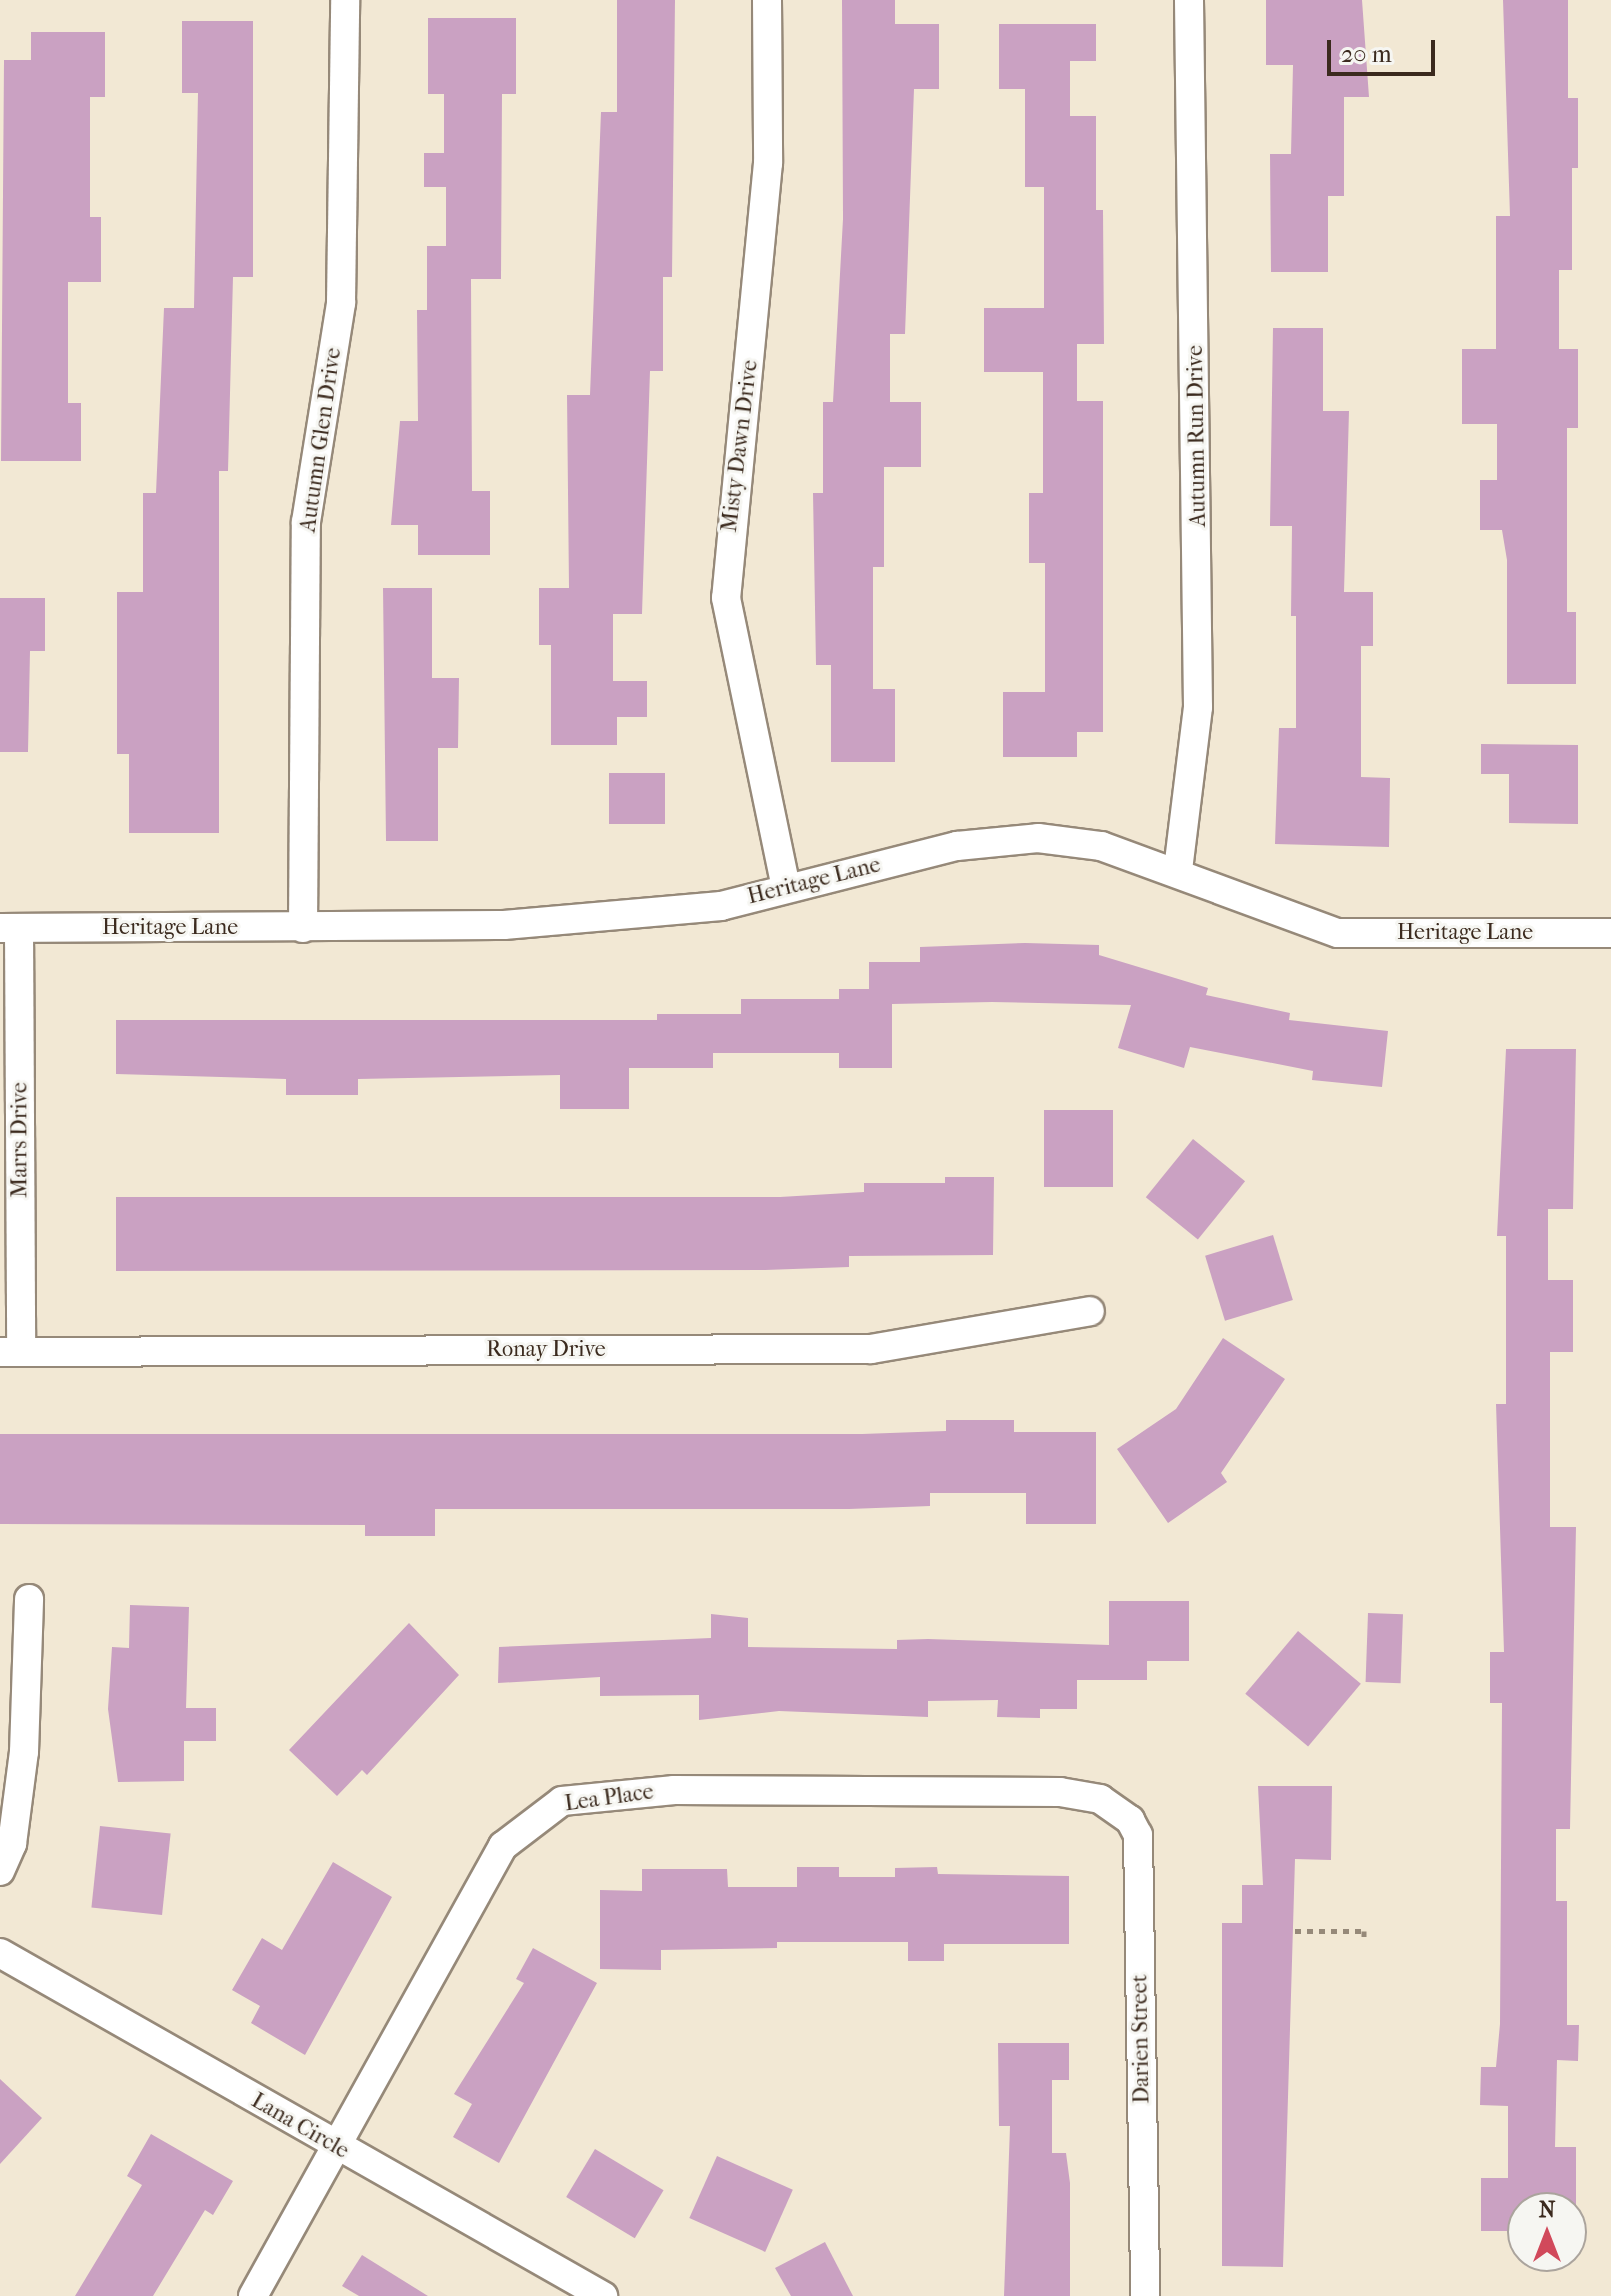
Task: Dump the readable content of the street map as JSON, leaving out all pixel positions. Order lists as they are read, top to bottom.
{
  "streets": {
    "street": [
      "Autumn Run Drive",
      "Autumn Glen Drive",
      "Misty Dawn Drive",
      "Heritage Lane",
      "Marrs Drive",
      "Ronay Drive",
      "Lea Place",
      "Darien Street",
      "Lana Circle"
    ]
  },
  "crossings": [
    ["Autumn Run Drive", "Heritage Lane"],
    ["Autumn Glen Drive", "Heritage Lane"],
    ["Misty Dawn Drive", "Heritage Lane"],
    ["Heritage Lane", "Marrs Drive"],
    ["Marrs Drive", "Ronay Drive"],
    ["Lea Place", "Darien Street"],
    ["Lea Place", "Lana Circle"]
  ],
  "scale_bar": "20 m",
  "north": "top"
}
